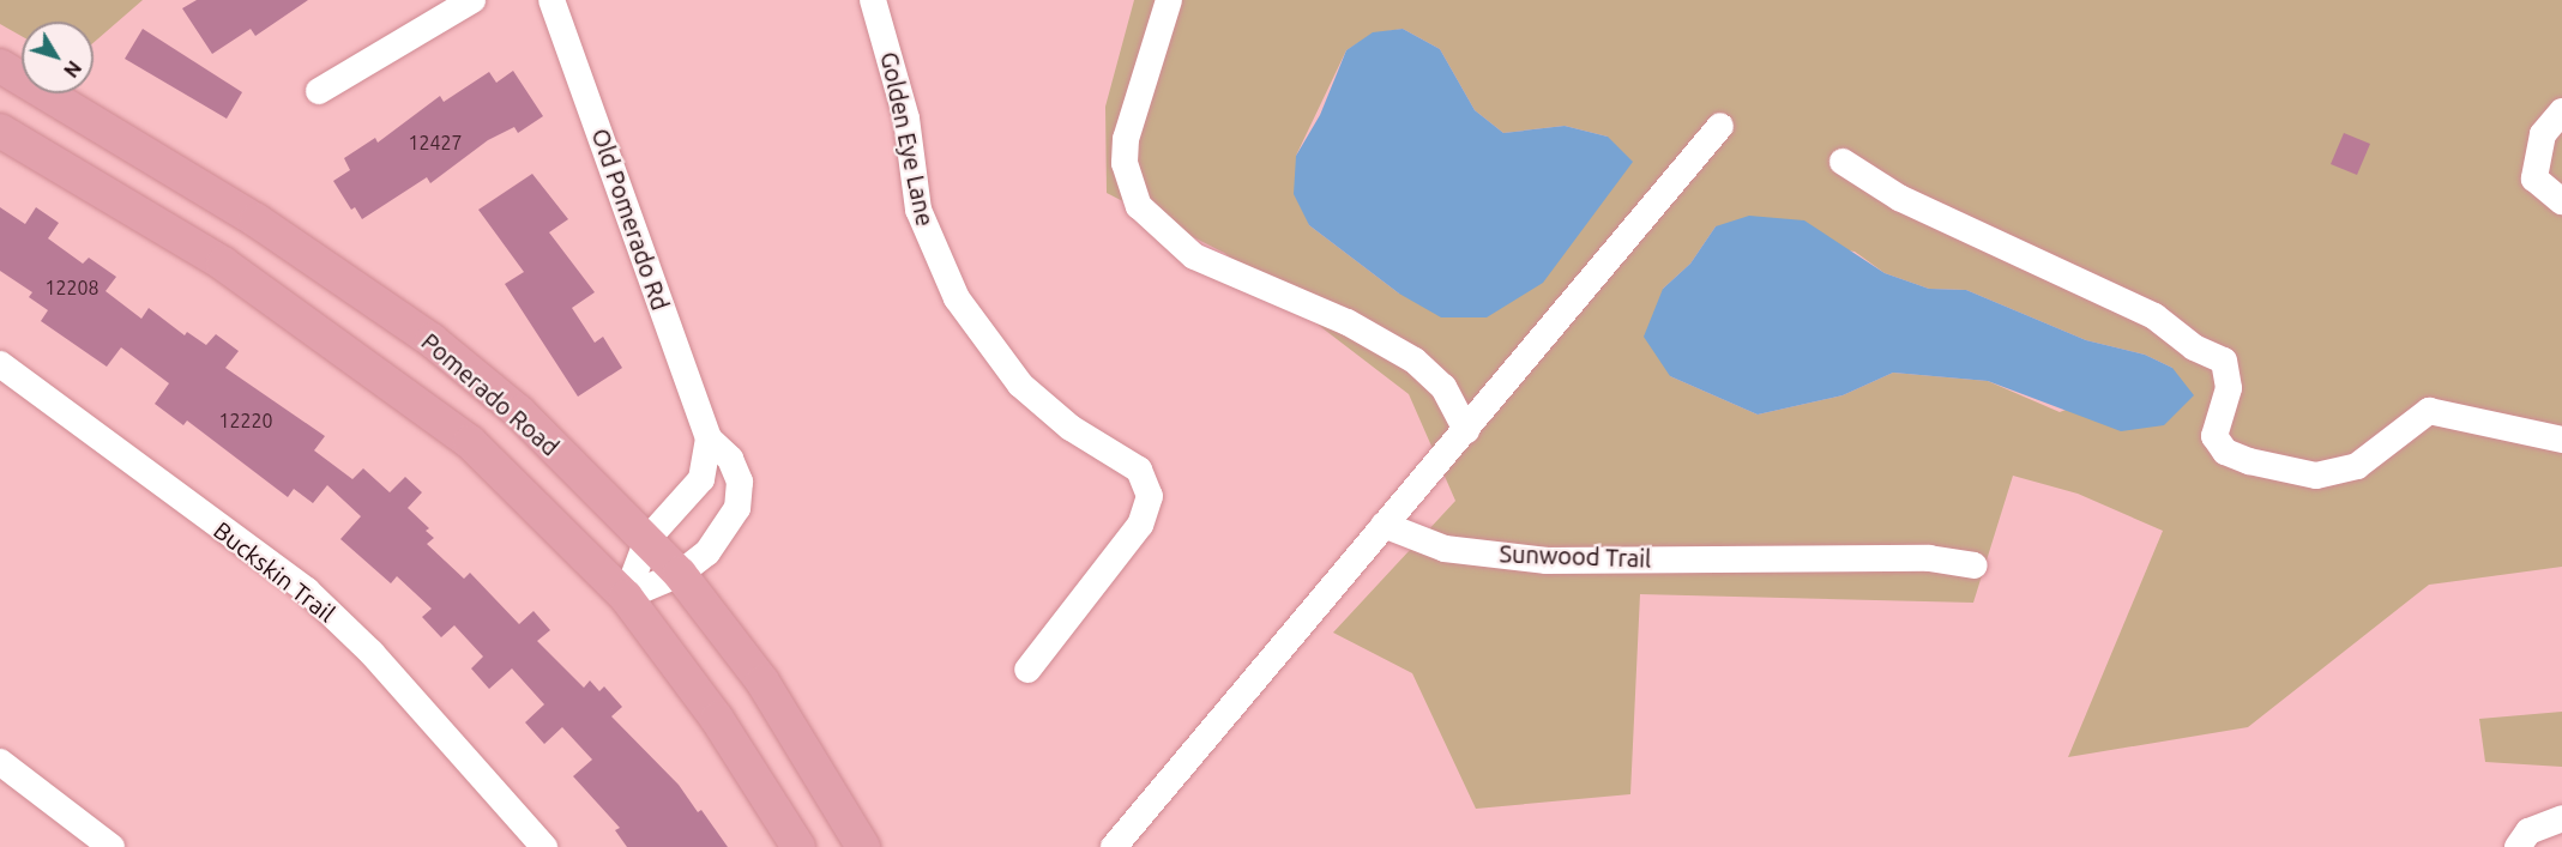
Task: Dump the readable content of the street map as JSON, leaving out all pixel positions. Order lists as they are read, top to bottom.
{
  "streets": {
    "main road": ["Pomerado Road"],
    "street": [
      "Golden Eye Lane",
      "Old Pomerado Rd",
      "Sunwood Trail",
      "Buckskin Trail"
    ]
  },
  "crossings": [
    ["Old Pomerado Rd", "Pomerado Road"]
  ],
  "house_numbers": ["12427", "12208", "12220"],
  "north": "bottom right"
}
